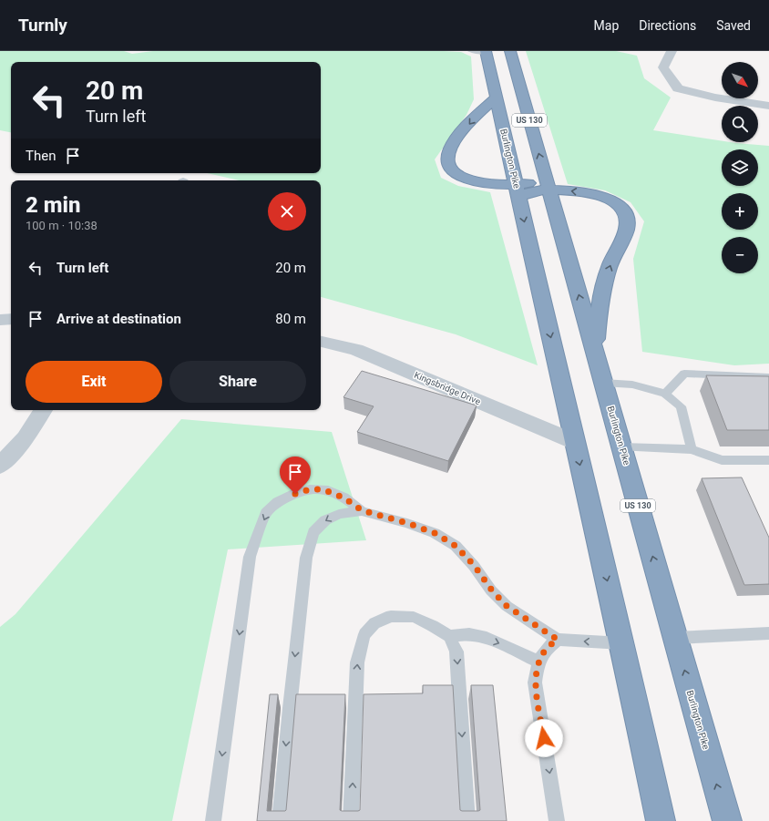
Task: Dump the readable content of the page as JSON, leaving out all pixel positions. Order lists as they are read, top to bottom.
{
  "streets": {
    "highway": ["US 130", "Burlington Pike"],
    "street": ["Kingsbridge Drive"]
  },
  "crossings": [
    ["Burlington Pike", "Kingsbridge Drive"]
  ],
  "north": "bottom right",
  "page": {
    "header": "Turnly",
    "nav": ["Map", "Directions", "Saved"],
    "map_buttons": ["+", "−"],
    "turn": ["20 m", "Turn left"],
    "then": "Then",
    "heading": ["2 min", "100 m · 10:38"],
    "list": [
      {
        "name": "Turn left",
        "value": "20 m"
      },
      {
        "name": "Arrive at destination",
        "value": "80 m"
      }
    ],
    "buttons": ["Exit", "Share"]
  }
}
